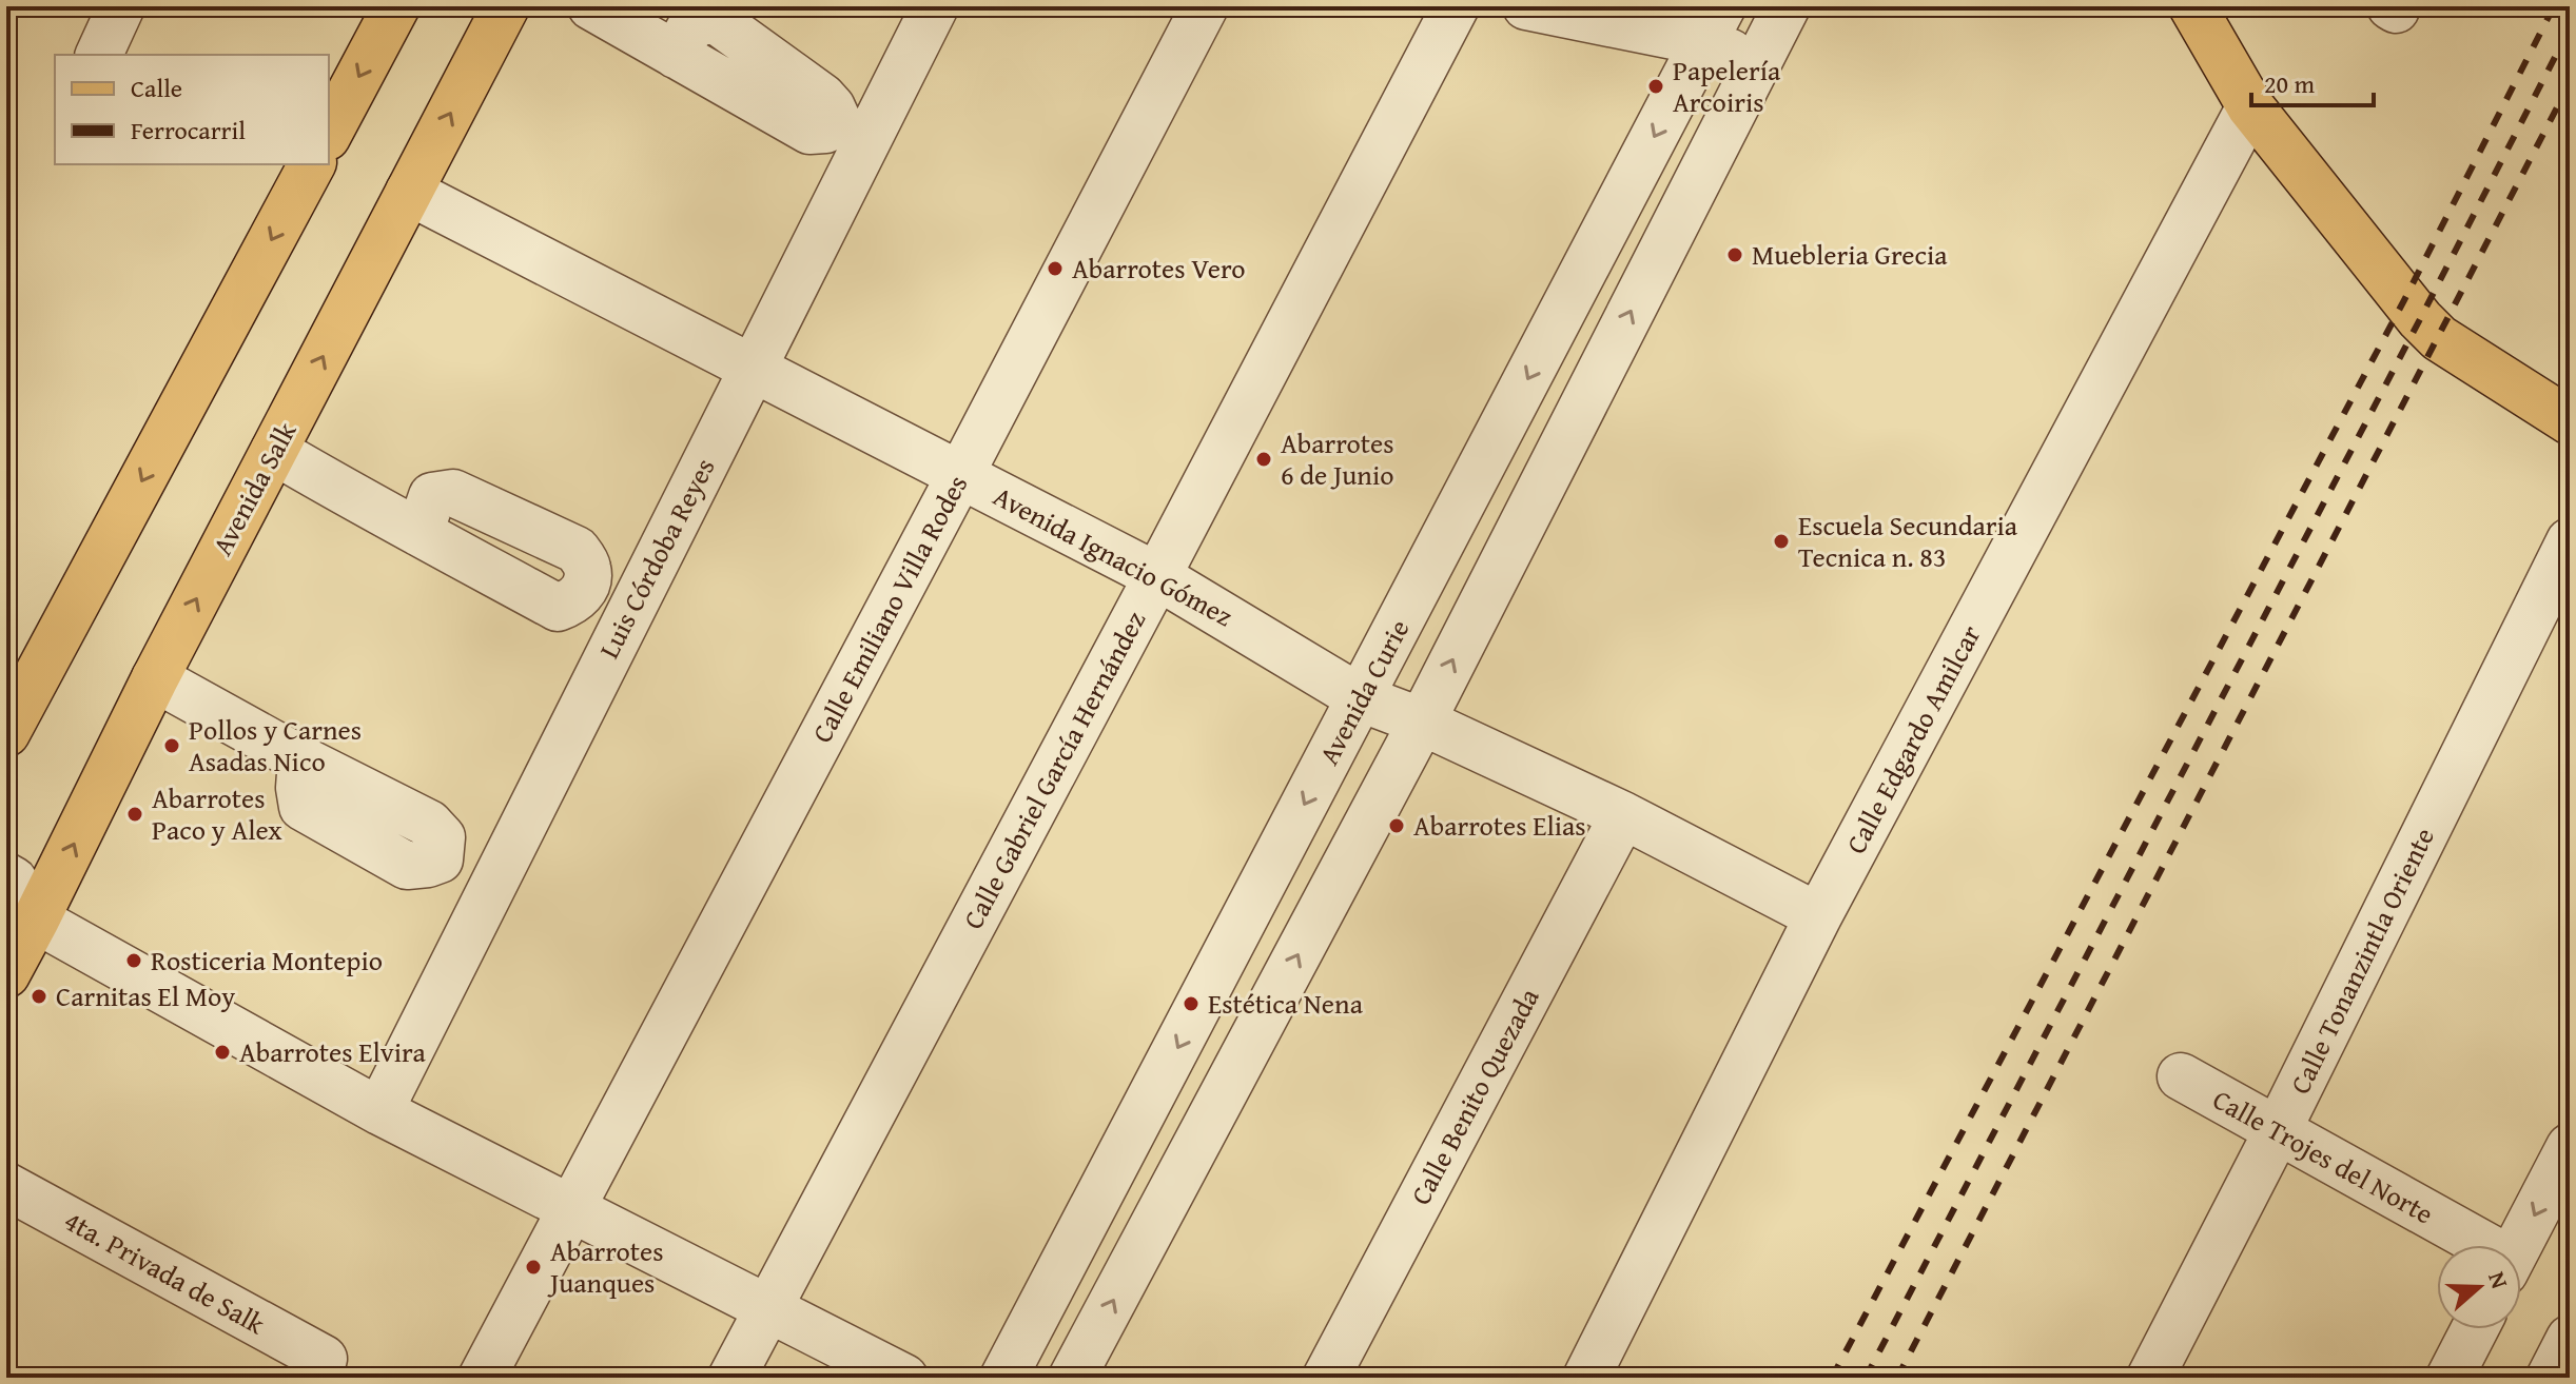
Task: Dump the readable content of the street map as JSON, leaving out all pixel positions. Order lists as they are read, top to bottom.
{
  "streets": {
    "main road": ["Avenida Salk"],
    "street": [
      "Avenida Ignacio Gómez",
      "Luis Córdoba Reyes",
      "Calle Emiliano Villa Rodes",
      "Avenida Curie",
      "Calle Edgardo Amilcar",
      "Calle Gabriel García Hernández",
      "Calle Tonanzintla Oriente",
      "Calle Benito Quezada",
      "Calle Trojes del Norte",
      "4ta. Privada de Salk"
    ]
  },
  "crossings": [
    ["Avenida Salk", "Avenida Ignacio Gómez"],
    ["Avenida Ignacio Gómez", "Luis Córdoba Reyes"],
    ["Avenida Ignacio Gómez", "Calle Emiliano Villa Rodes"],
    ["Avenida Ignacio Gómez", "Avenida Curie"],
    ["Avenida Ignacio Gómez", "Calle Edgardo Amilcar"],
    ["Avenida Ignacio Gómez", "Calle Gabriel García Hernández"],
    ["Avenida Ignacio Gómez", "Calle Benito Quezada"],
    ["Calle Tonanzintla Oriente", "Calle Trojes del Norte"]
  ],
  "places": [
    "Papelería Arcoiris",
    "Muebleria Grecia",
    "Abarrotes Vero",
    "Abarrotes 6 de Junio",
    "Escuela Secundaria Tecnica n. 83",
    "Pollos y Carnes Asadas Nico",
    "Abarrotes Paco y Alex",
    "Abarrotes Elias",
    "Rosticeria Montepio",
    "Carnitas El Moy",
    "Estética Nena",
    "Abarrotes Elvira",
    "Abarrotes Juanques"
  ],
  "legend": ["Calle", "Ferrocarril"],
  "scale_bar": "20 m",
  "north": "right"
}
